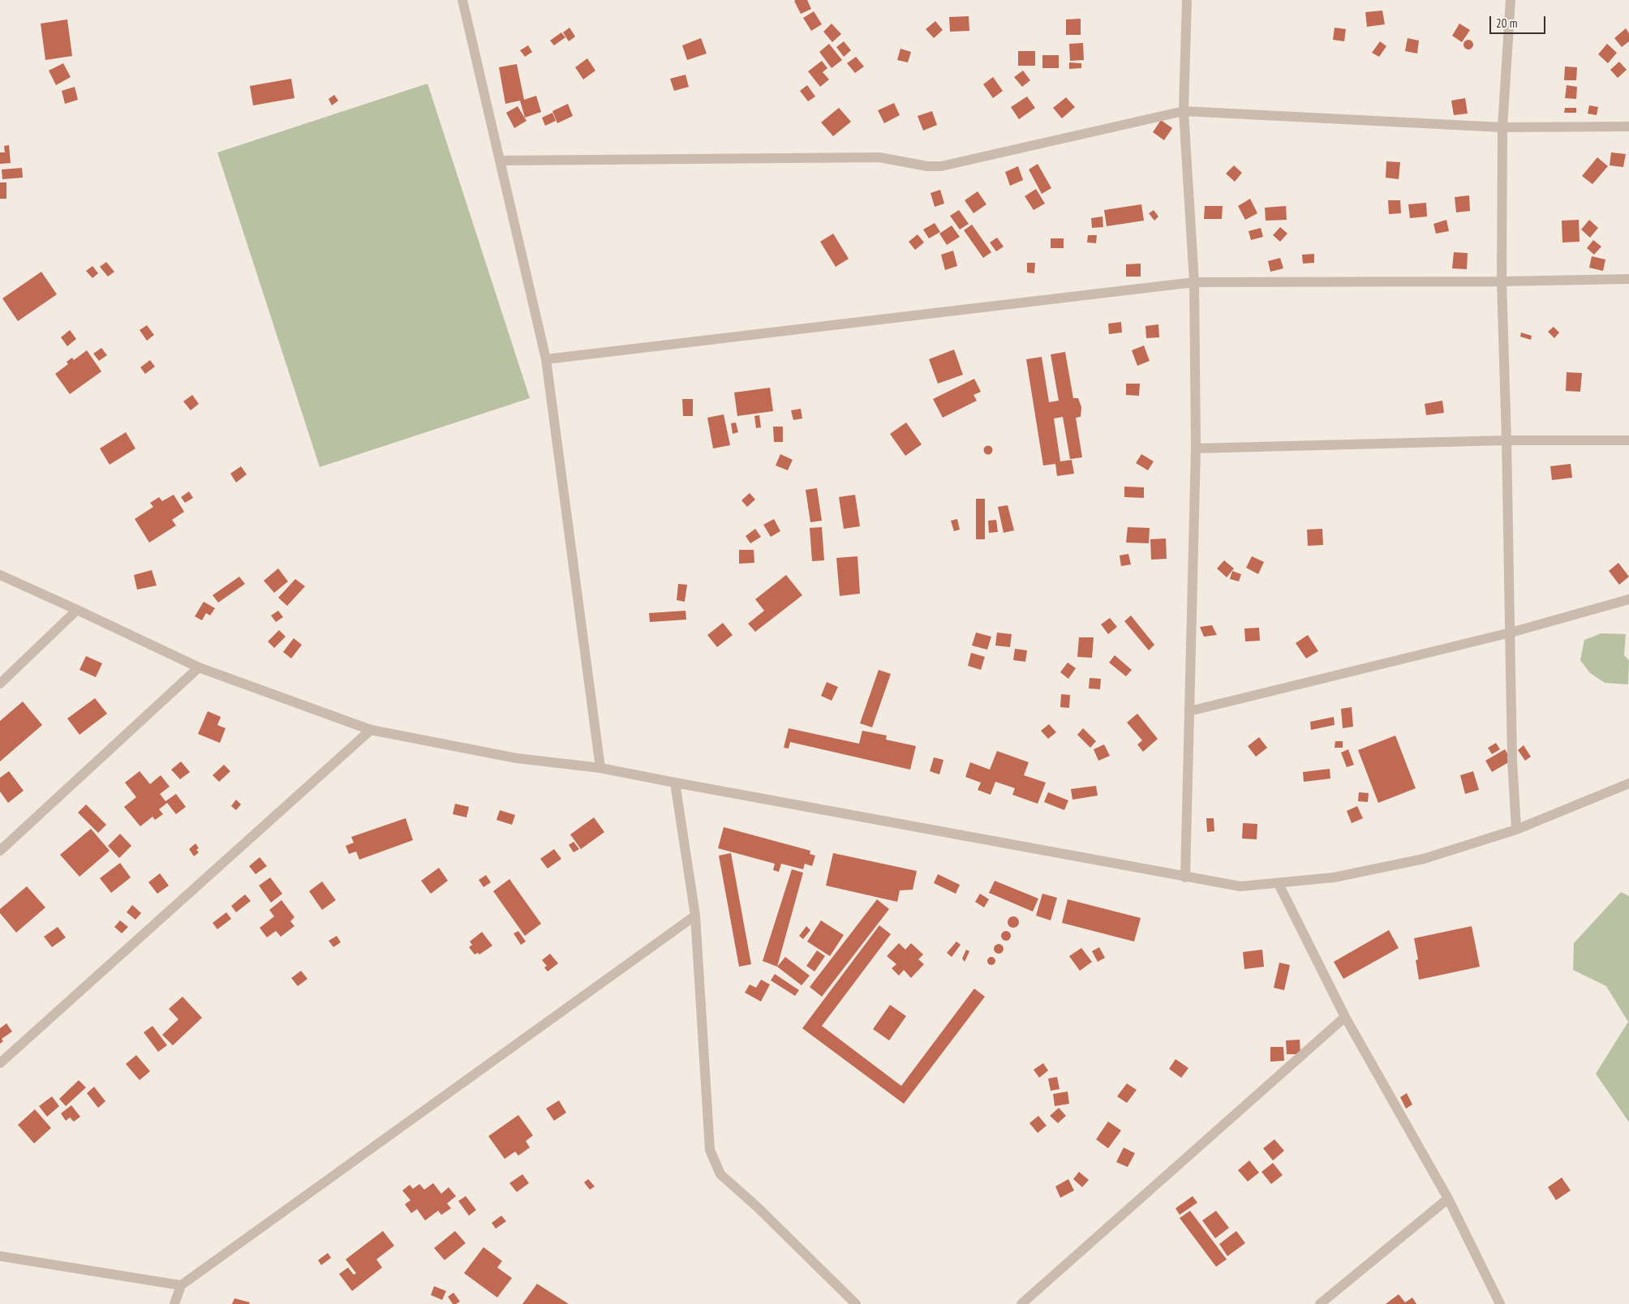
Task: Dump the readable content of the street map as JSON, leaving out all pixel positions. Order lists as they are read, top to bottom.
{
  "scale_bar": "20 m"
}
